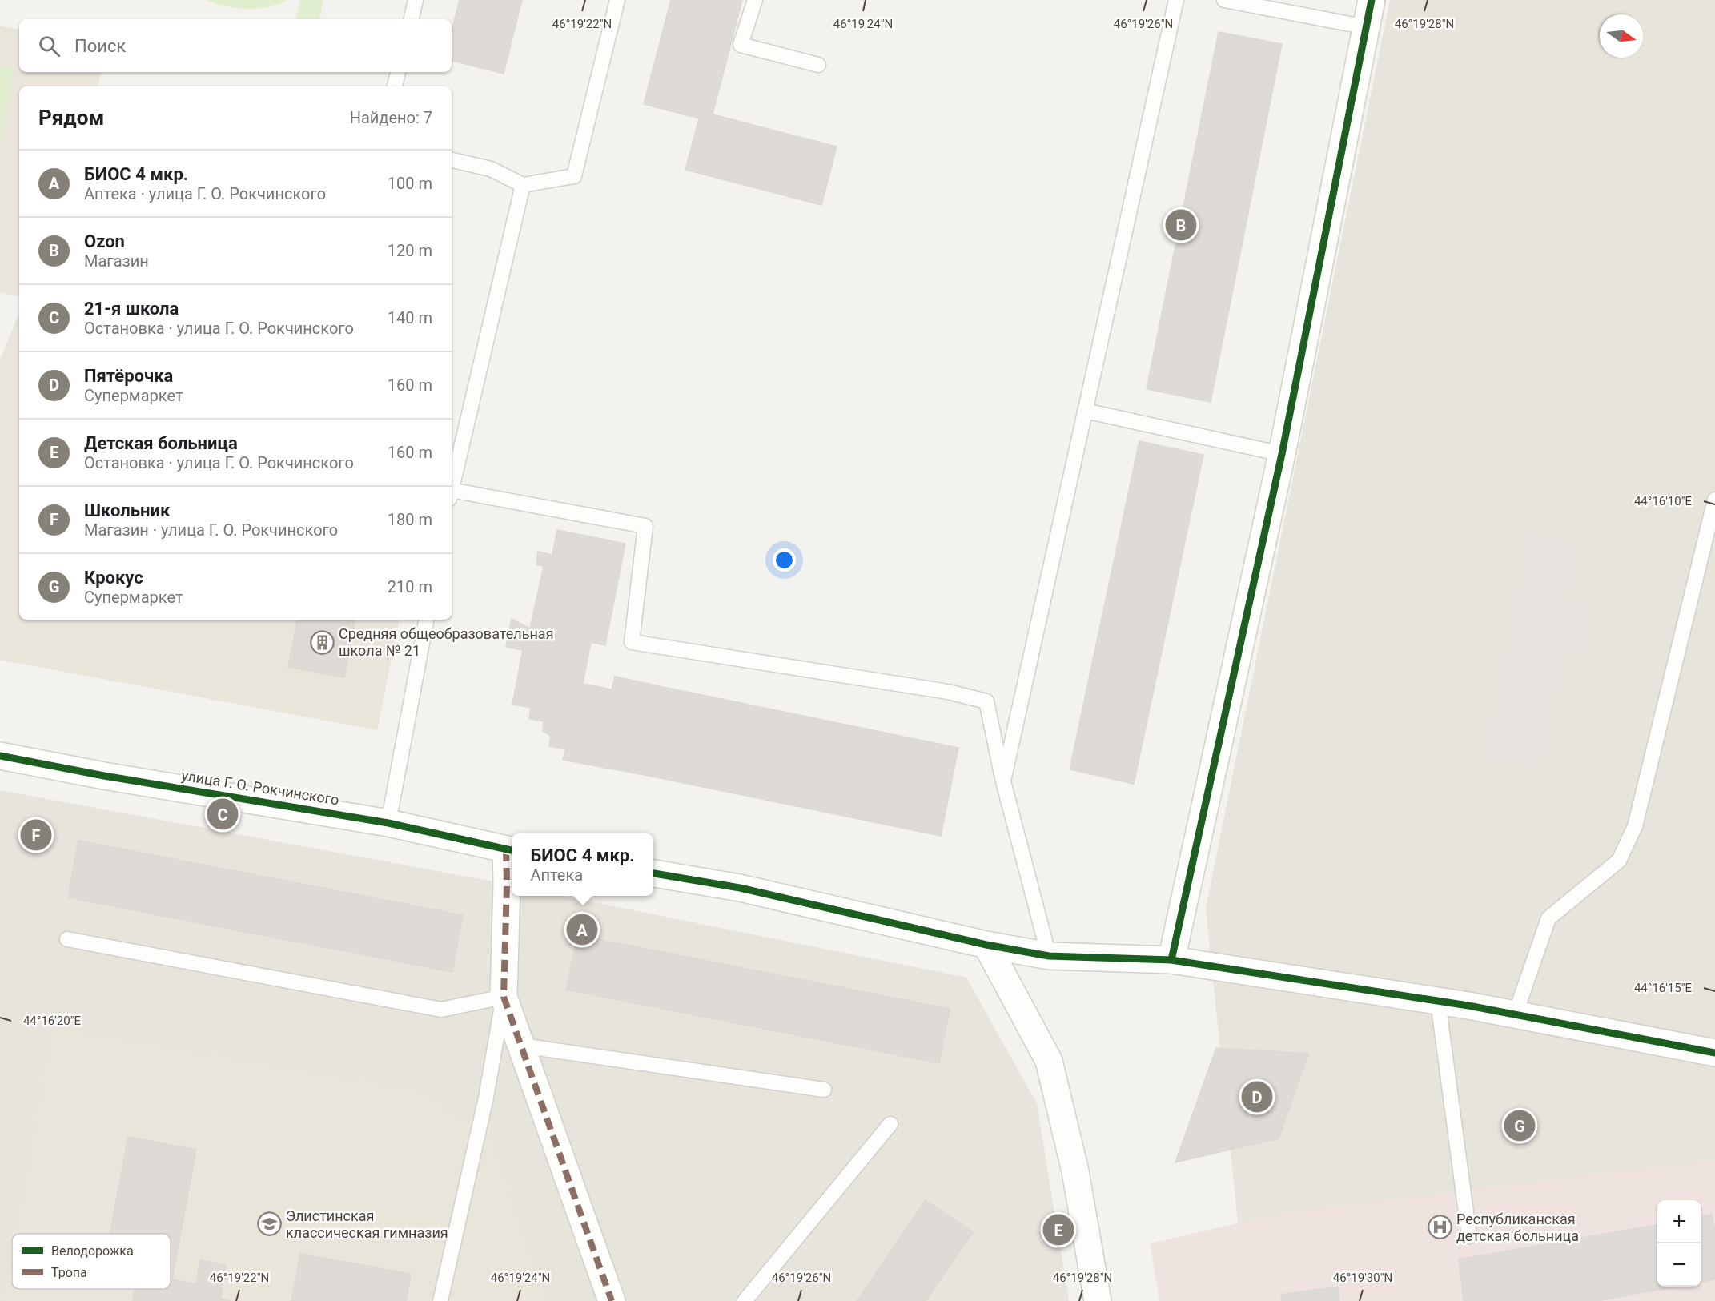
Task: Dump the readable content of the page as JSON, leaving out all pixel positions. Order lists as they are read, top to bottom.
{
  "streets": {
    "street": ["улица Г. О. Рокчинского"]
  },
  "places": {
    "building": ["Средняя общеобразовательная школа № 21"],
    "school or university": ["Элистинская классическая гимназия"],
    "hospital": ["Республиканская детская больница"]
  },
  "legend": ["Велодорожка", "Тропа"],
  "north": "right",
  "page": {
    "search": "Поиск",
    "heading": ["Рядом", "Найдено: 7"],
    "list": [
      {
        "mark": "A",
        "name": "БИОС 4 мкр.",
        "note": "Аптека · улица Г. О. Рокчинского",
        "value": "100 m"
      },
      {
        "mark": "B",
        "name": "Ozon",
        "note": "Магазин",
        "value": "120 m"
      },
      {
        "mark": "C",
        "name": "21-я школа",
        "note": "Остановка · улица Г. О. Рокчинского",
        "value": "140 m"
      },
      {
        "mark": "D",
        "name": "Пятёрочка",
        "note": "Супермаркет",
        "value": "160 m"
      },
      {
        "mark": "E",
        "name": "Детская больница",
        "note": "Остановка · улица Г. О. Рокчинского",
        "value": "160 m"
      },
      {
        "mark": "F",
        "name": "Школьник",
        "note": "Магазин · улица Г. О. Рокчинского",
        "value": "180 m"
      },
      {
        "mark": "G",
        "name": "Крокус",
        "note": "Супермаркет",
        "value": "210 m"
      }
    ],
    "pins": [
      "B",
      "C",
      "F",
      "A",
      "D",
      "G",
      "E"
    ],
    "popup": ["БИОС 4 мкр.", "Аптека"],
    "map_buttons": ["+", "−"]
  },
  "coordinates": [
    "46°19'22\"N",
    "46°19'24\"N",
    "46°19'26\"N",
    "46°19'28\"N",
    "44°16'10\"E",
    "44°16'15\"E",
    "44°16'20\"E",
    "46°19'30\"N"
  ]
}
